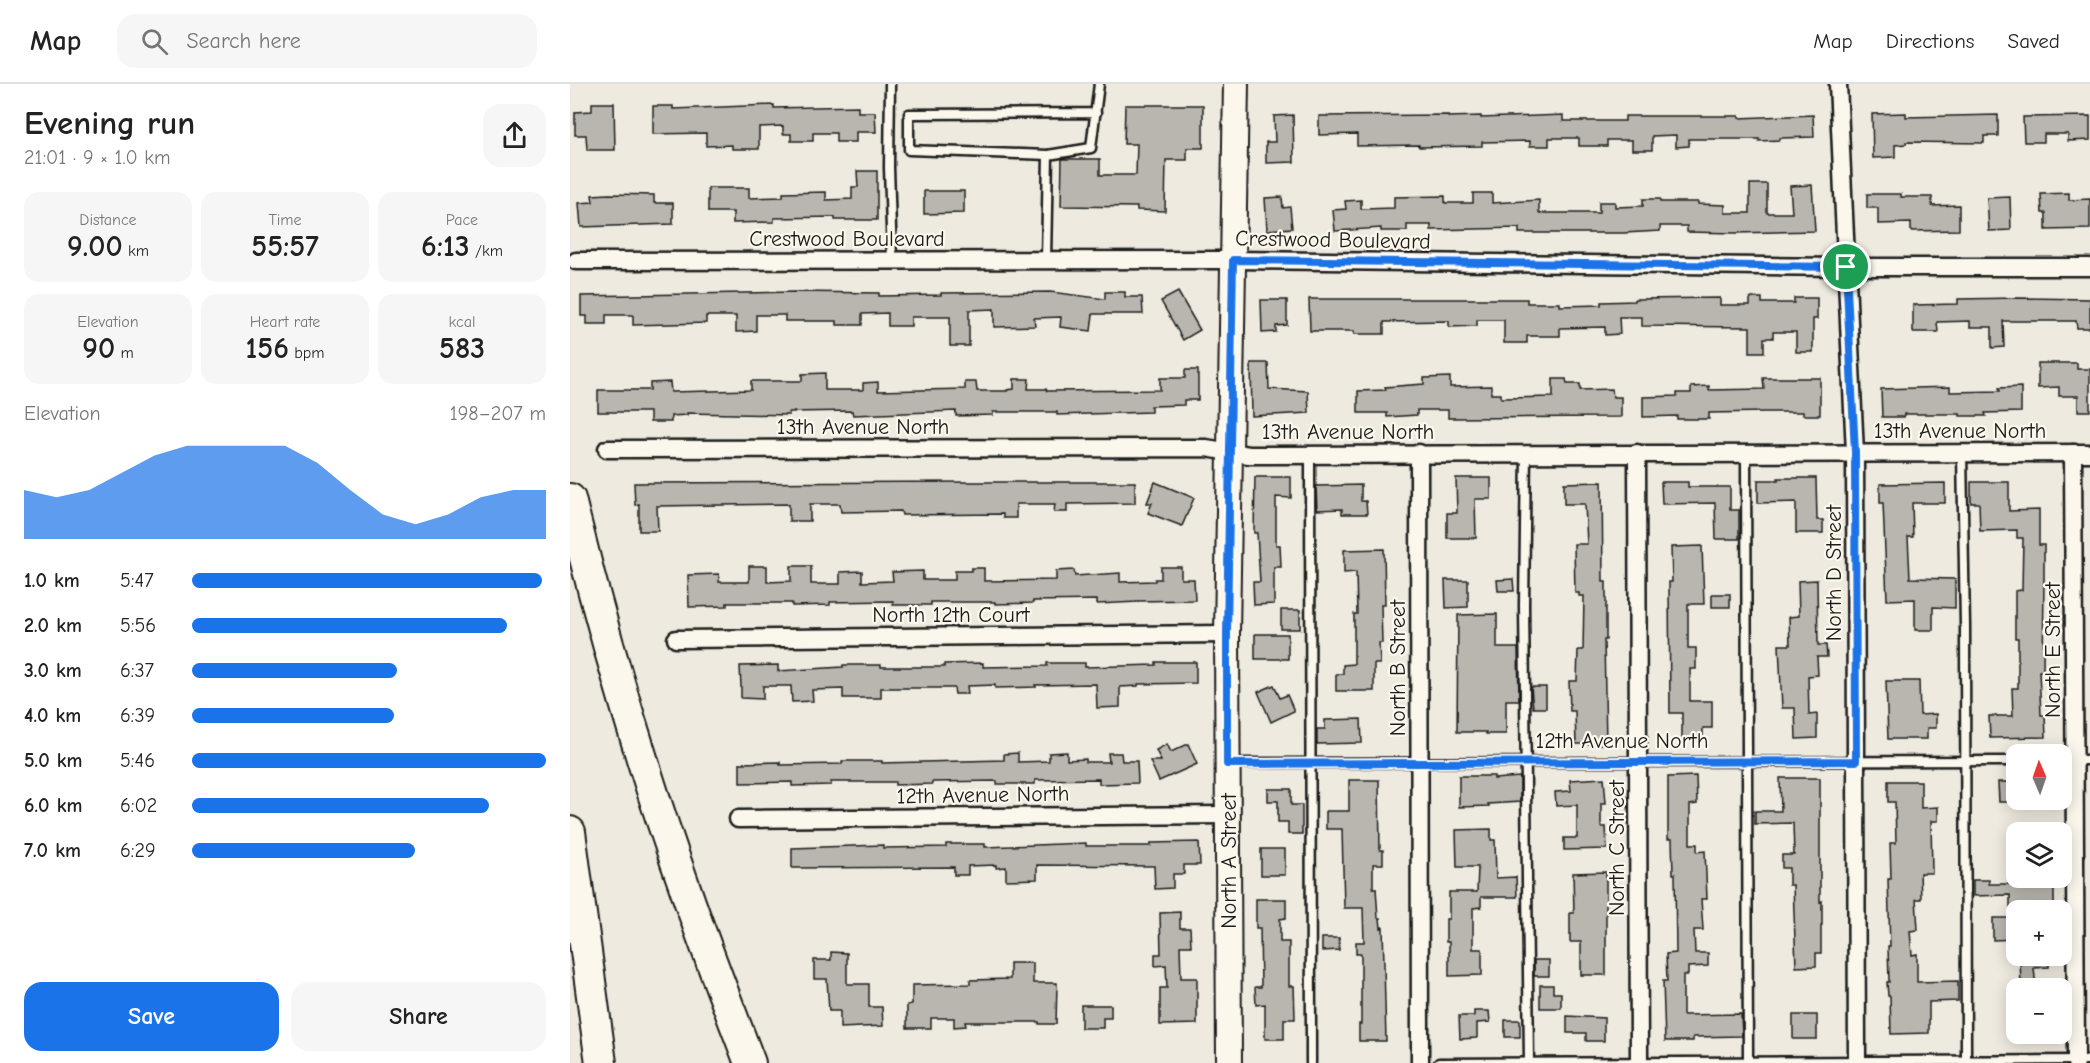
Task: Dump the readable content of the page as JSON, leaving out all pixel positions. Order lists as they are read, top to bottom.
{
  "streets": {
    "street": [
      "Crestwood Boulevard",
      "13th Avenue North",
      "North D Street",
      "North 12th Court",
      "North E Street",
      "North B Street",
      "12th Avenue North",
      "North C Street",
      "North A Street"
    ]
  },
  "crossings": [
    ["Crestwood Boulevard", "North D Street"],
    ["Crestwood Boulevard", "North A Street"],
    ["13th Avenue North", "North D Street"],
    ["13th Avenue North", "North E Street"],
    ["13th Avenue North", "North B Street"],
    ["13th Avenue North", "North C Street"],
    ["13th Avenue North", "North A Street"],
    ["North D Street", "12th Avenue North"],
    ["North 12th Court", "North A Street"],
    ["North B Street", "12th Avenue North"],
    ["12th Avenue North", "North C Street"],
    ["12th Avenue North", "North A Street"]
  ],
  "north": "top",
  "page": {
    "header": "Map",
    "search": "Search here",
    "nav": ["Map", "Directions", "Saved"],
    "heading": ["Evening run", "21:01 · 9 × 1.0 km"],
    "stats": [
      ["Distance", "9.00 km"],
      ["Time", "55:57"],
      ["Pace", "6:13 /km"],
      ["Elevation", "90 m"],
      ["Heart rate", "156 bpm"],
      ["kcal", "583"]
    ],
    "chart": ["Elevation", "198–207 m"],
    "list": [
      {
        "name": "1.0 km",
        "note": "5:47"
      },
      {
        "name": "2.0 km",
        "note": "5:56"
      },
      {
        "name": "3.0 km",
        "note": "6:37"
      },
      {
        "name": "4.0 km",
        "note": "6:39"
      },
      {
        "name": "5.0 km",
        "note": "5:46"
      },
      {
        "name": "6.0 km",
        "note": "6:02"
      },
      {
        "name": "7.0 km",
        "note": "6:29"
      }
    ],
    "map_buttons": ["+", "−"],
    "buttons": ["Save", "Share"]
  }
}
